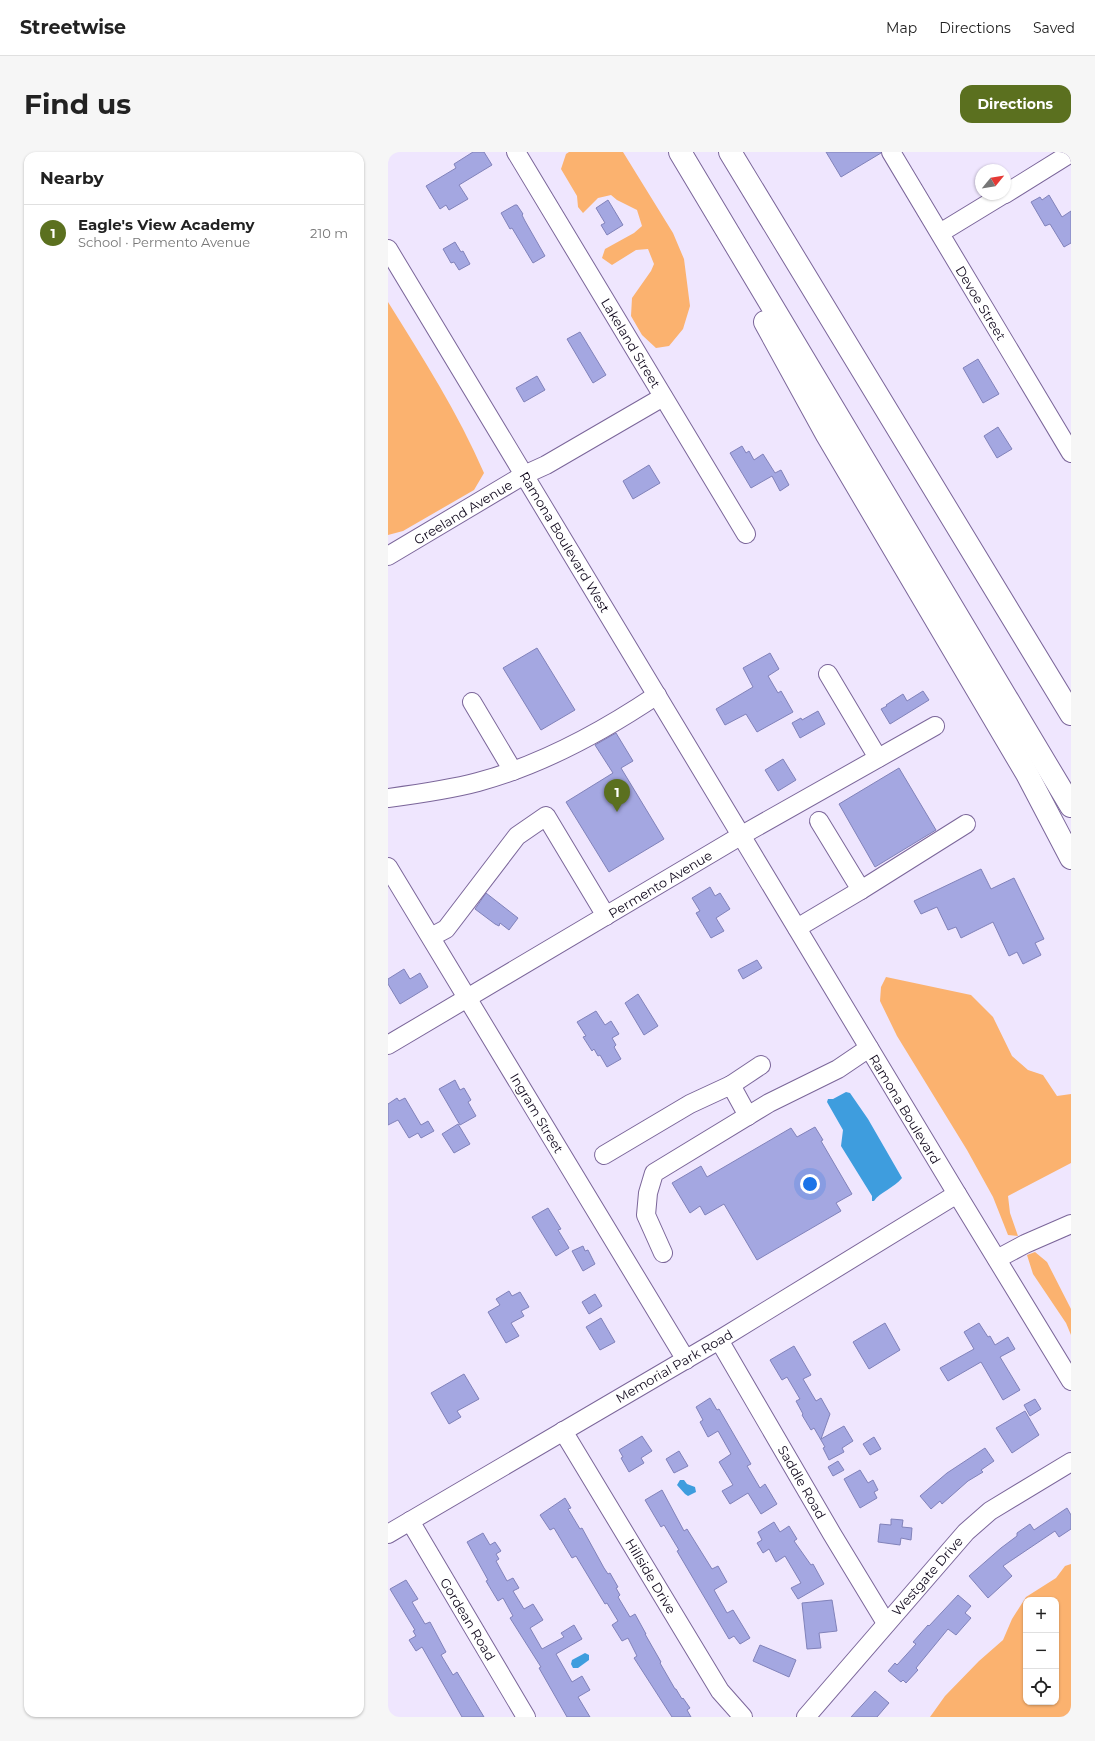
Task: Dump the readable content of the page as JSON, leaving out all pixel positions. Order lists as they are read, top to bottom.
{
  "streets": {
    "street": [
      "Devoe Street",
      "Lakeland Street",
      "Greeland Avenue",
      "Ramona Boulevard West",
      "Permento Avenue",
      "Ramona Boulevard",
      "Ingram Street",
      "Memorial Park Road",
      "Saddle Road",
      "Hillside Drive",
      "Westgate Drive",
      "Gordean Road"
    ]
  },
  "crossings": [
    ["Lakeland Street", "Greeland Avenue"],
    ["Greeland Avenue", "Ramona Boulevard West"],
    ["Ramona Boulevard West", "Permento Avenue"],
    ["Ramona Boulevard West", "Ramona Boulevard"],
    ["Permento Avenue", "Ramona Boulevard"],
    ["Permento Avenue", "Ingram Street"],
    ["Ramona Boulevard", "Memorial Park Road"],
    ["Ingram Street", "Memorial Park Road"],
    ["Memorial Park Road", "Saddle Road"],
    ["Memorial Park Road", "Hillside Drive"],
    ["Memorial Park Road", "Gordean Road"],
    ["Saddle Road", "Westgate Drive"]
  ],
  "north": "top right",
  "page": {
    "header": "Streetwise",
    "nav": ["Map", "Directions", "Saved"],
    "buttons": "Directions",
    "title": "Find us",
    "heading": "Nearby",
    "list": [
      {
        "mark": "1",
        "name": "Eagle's View Academy",
        "note": "School · Permento Avenue",
        "value": "210 m"
      }
    ],
    "pins": "1",
    "map_buttons": ["+", "−"]
  }
}
